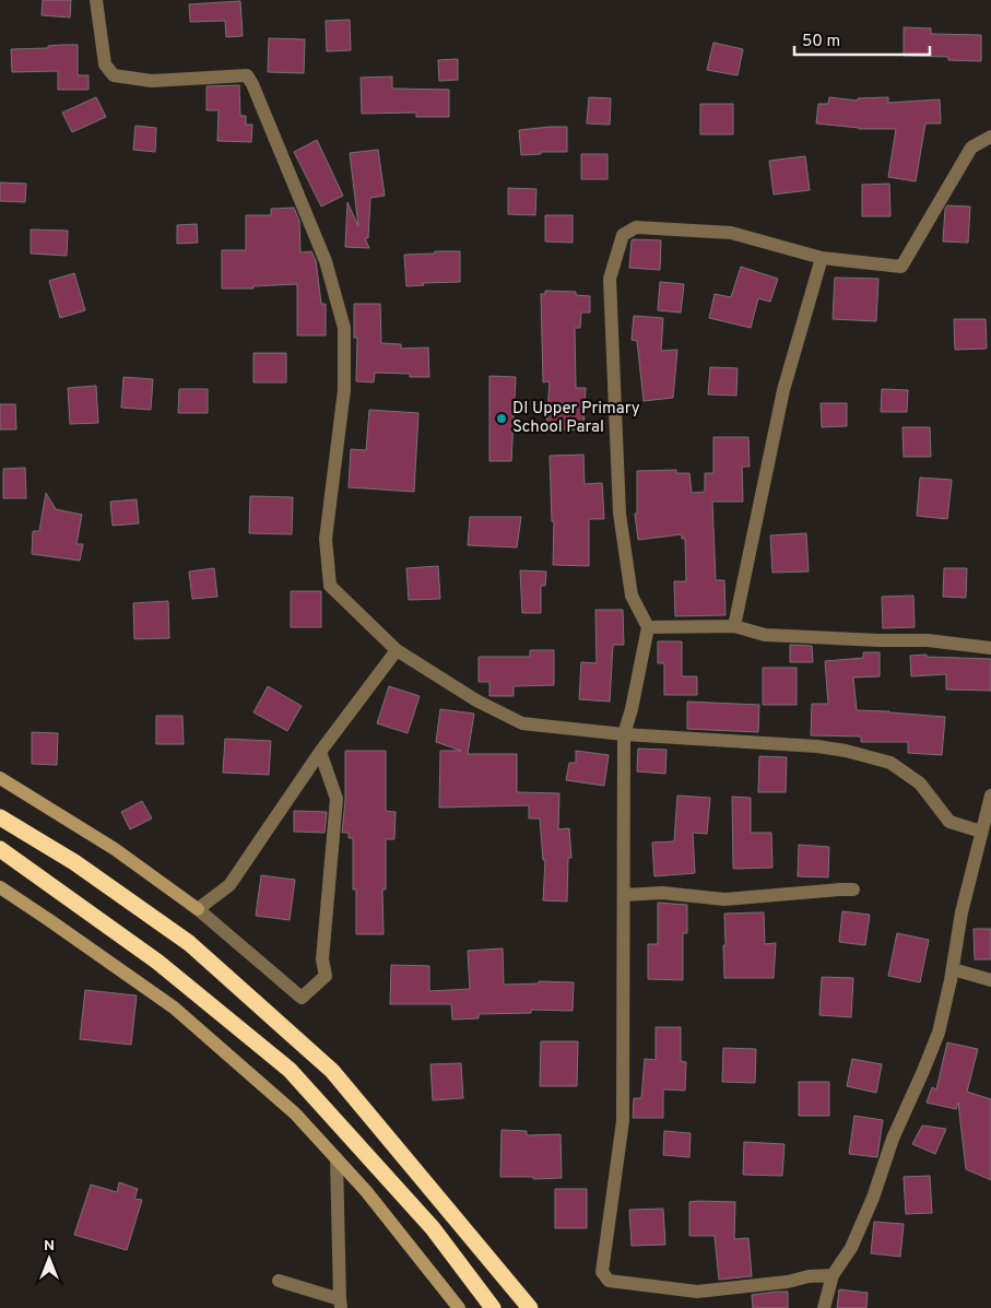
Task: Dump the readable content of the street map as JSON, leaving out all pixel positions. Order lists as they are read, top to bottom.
{
  "places": ["DI Upper Primary School Paral"],
  "scale_bar": "50 m",
  "north": "top"
}
